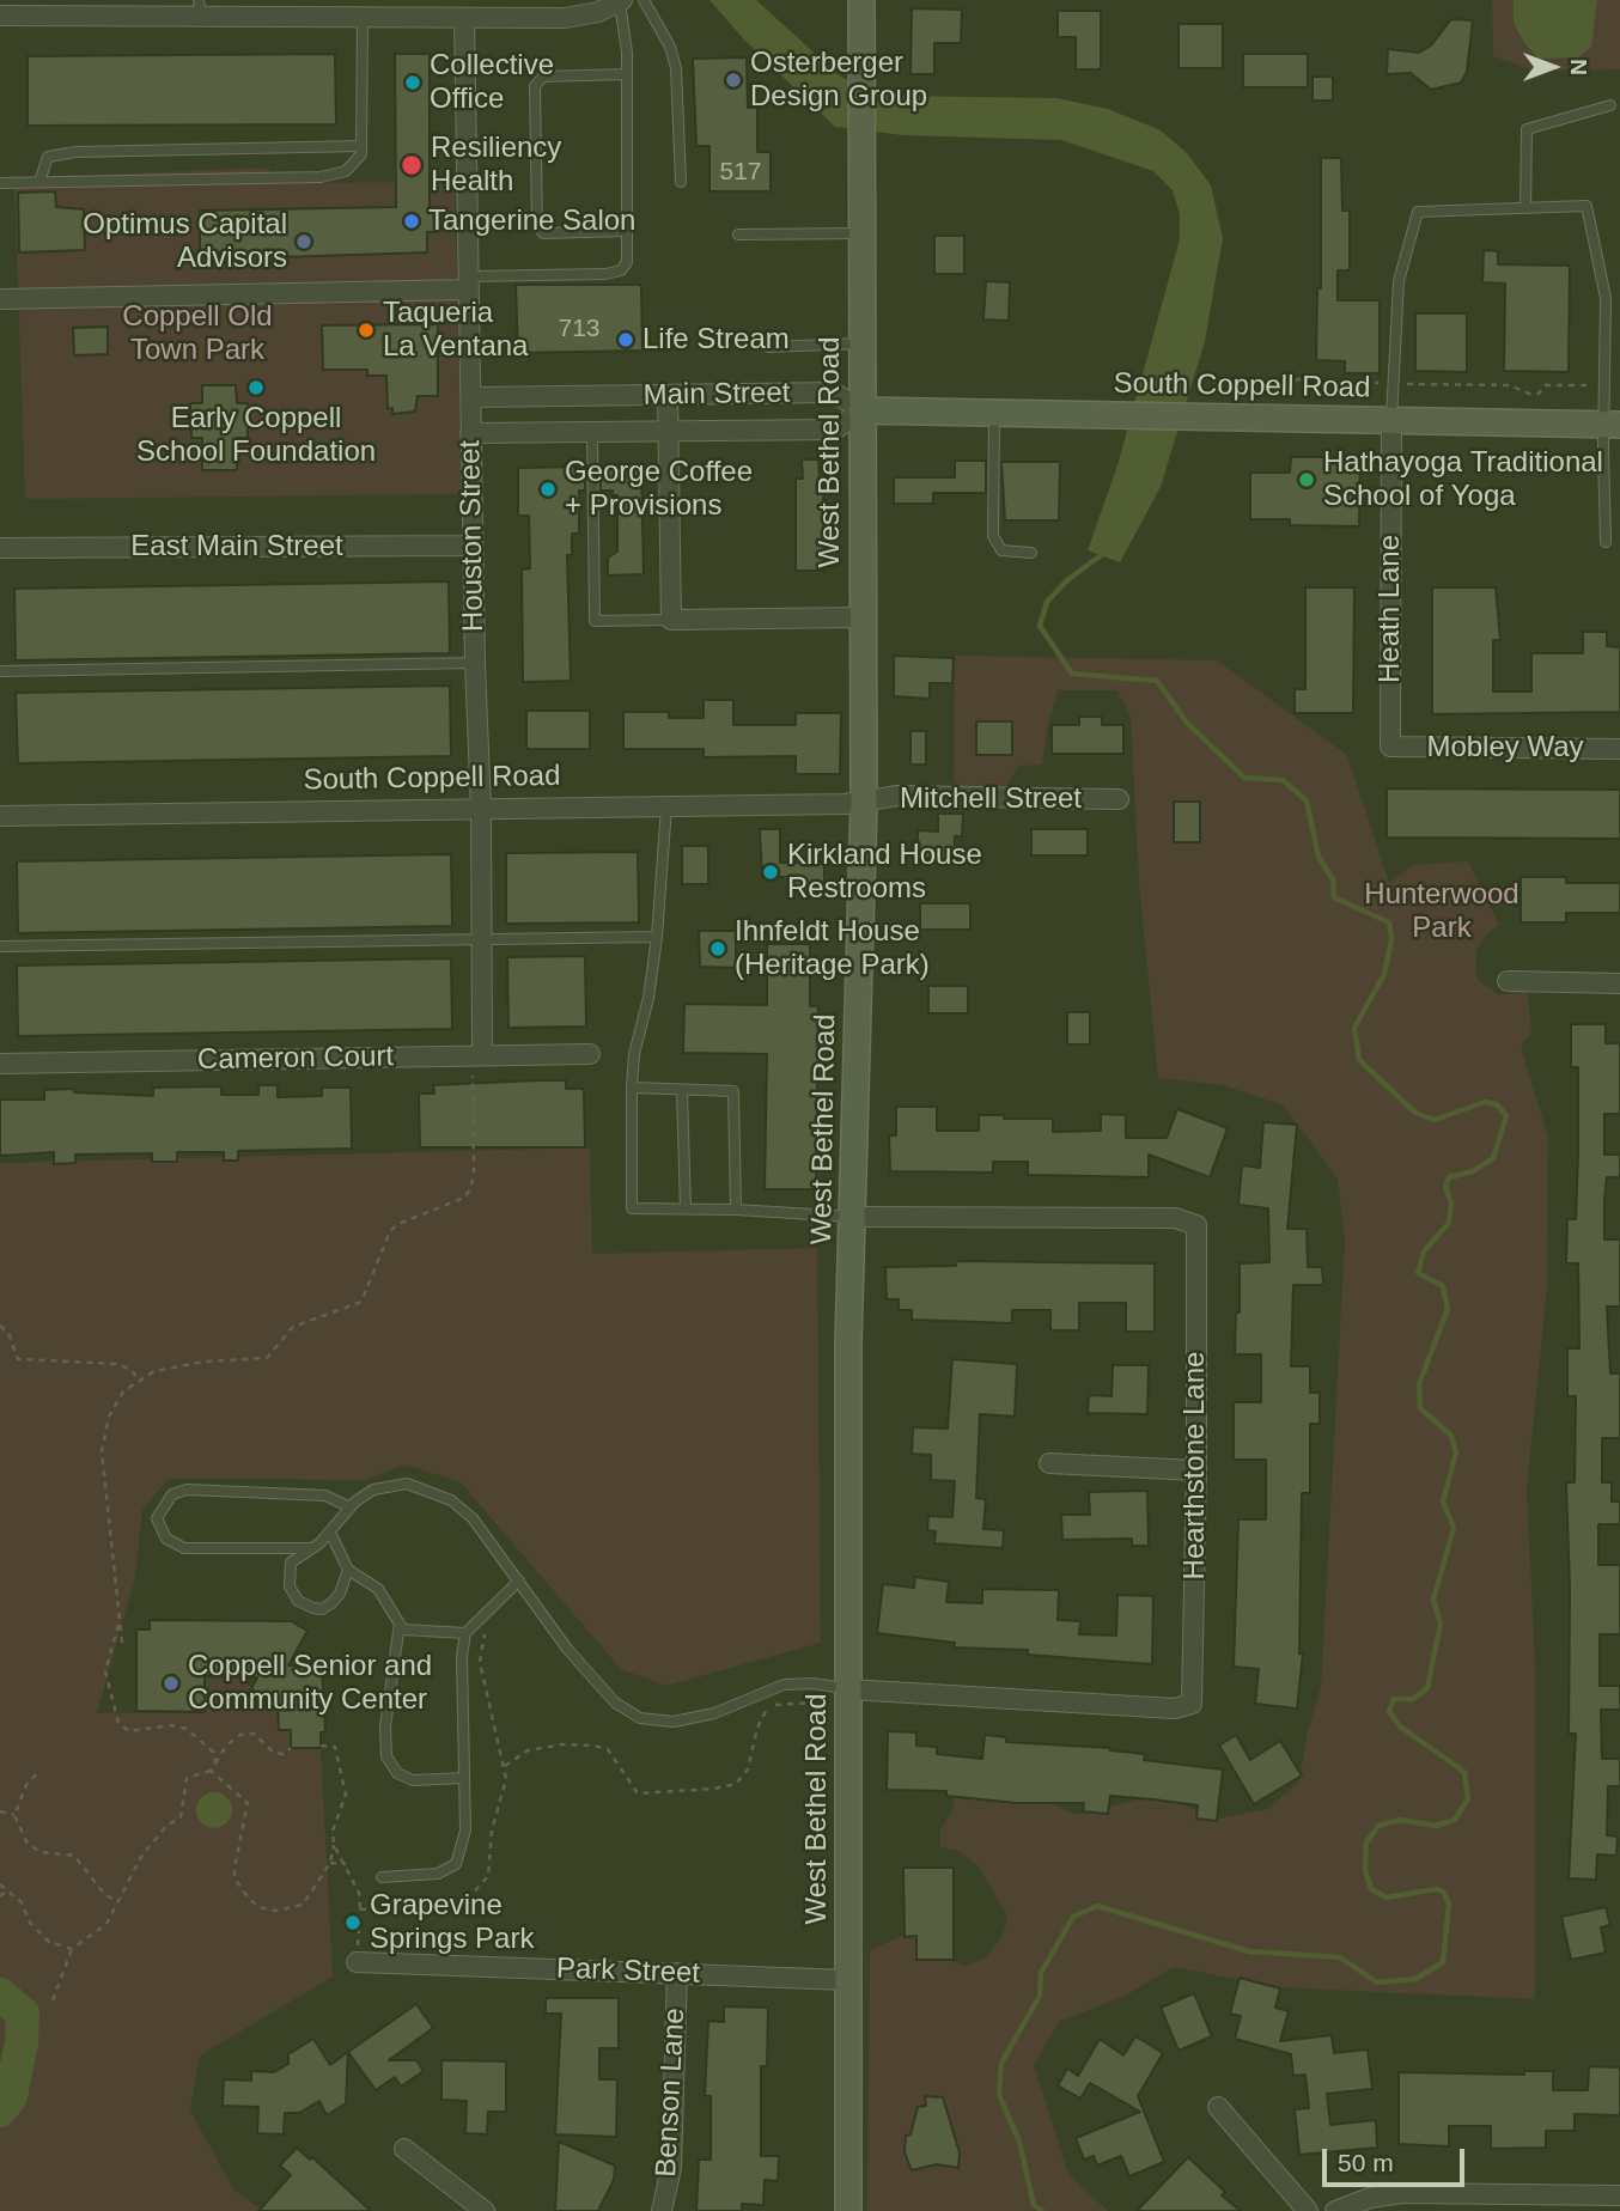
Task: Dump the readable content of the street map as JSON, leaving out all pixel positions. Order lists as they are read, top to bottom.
{
  "streets": {
    "main road": ["South Coppell Road", "West Bethel Road"],
    "street": [
      "Main Street",
      "Houston Street",
      "East Main Street",
      "Heath Lane",
      "Mobley Way",
      "Mitchell Street",
      "Cameron Court",
      "Hearthstone Lane",
      "Park Street",
      "Benson Lane"
    ]
  },
  "crossings": [
    ["South Coppell Road", "Main Street"],
    ["South Coppell Road", "West Bethel Road"],
    ["South Coppell Road", "Houston Street"],
    ["South Coppell Road", "Heath Lane"],
    ["South Coppell Road", "Mitchell Street"],
    ["Main Street", "West Bethel Road"],
    ["Main Street", "Houston Street"],
    ["West Bethel Road", "Mitchell Street"],
    ["West Bethel Road", "Hearthstone Lane"],
    ["West Bethel Road", "Park Street"],
    ["Houston Street", "East Main Street"],
    ["Houston Street", "Cameron Court"],
    ["Heath Lane", "Mobley Way"],
    ["Park Street", "Benson Lane"]
  ],
  "parks": ["Coppell Old Town Park", "Hunterwood Park"],
  "places": [
    "Osterberger Design Group",
    "Collective Office",
    "Resiliency Health",
    "Tangerine Salon",
    "Optimus Capital Advisors",
    "Taqueria La Ventana",
    "Life Stream",
    "Early Coppell School Foundation",
    "Hathayoga Traditional School of Yoga",
    "George Coffee + Provisions",
    "Kirkland House Restrooms",
    "Ihnfeldt House (Heritage Park)",
    "Coppell Senior and Community Center",
    "Grapevine Springs Park"
  ],
  "house_numbers": ["517", "713"],
  "scale_bar": "50 m",
  "north": "right"
}
